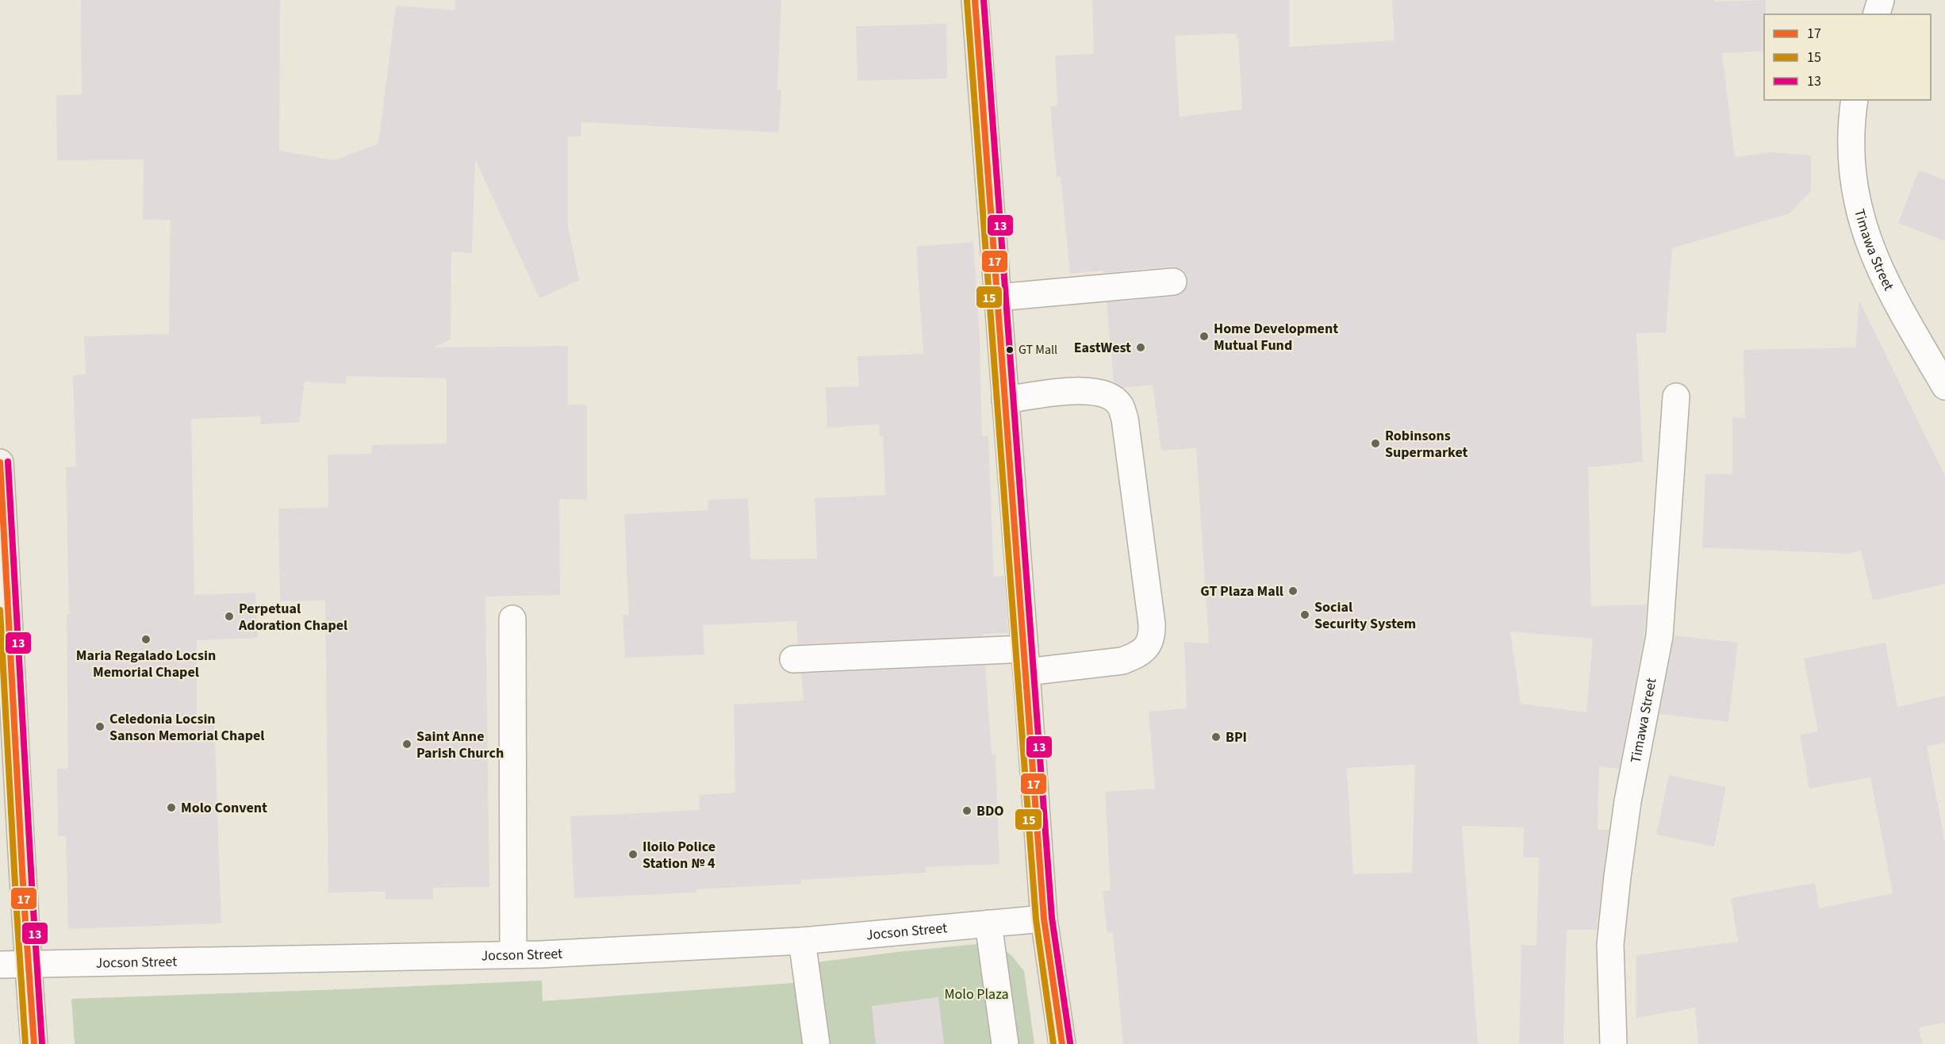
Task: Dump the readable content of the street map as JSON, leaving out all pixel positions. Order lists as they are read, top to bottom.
{
  "streets": {
    "street": ["Timawa Street", "Jocson Street"]
  },
  "parks": ["Molo Plaza"],
  "places": [
    "Home Development Mutual Fund",
    "EastWest",
    "GT Mall",
    "Robinsons Supermarket",
    "GT Plaza Mall",
    "Social Security System",
    "Perpetual Adoration Chapel",
    "Maria Regalado Locsin Memorial Chapel",
    "Celedonia Locsin Sanson Memorial Chapel",
    "BPI",
    "Saint Anne Parish Church",
    "Molo Convent",
    "BDO",
    "Iloilo Police Station № 4"
  ],
  "lines": ["transit line 17", "transit line 13", "transit line 15"],
  "legend": ["17", "15", "13"]
}
